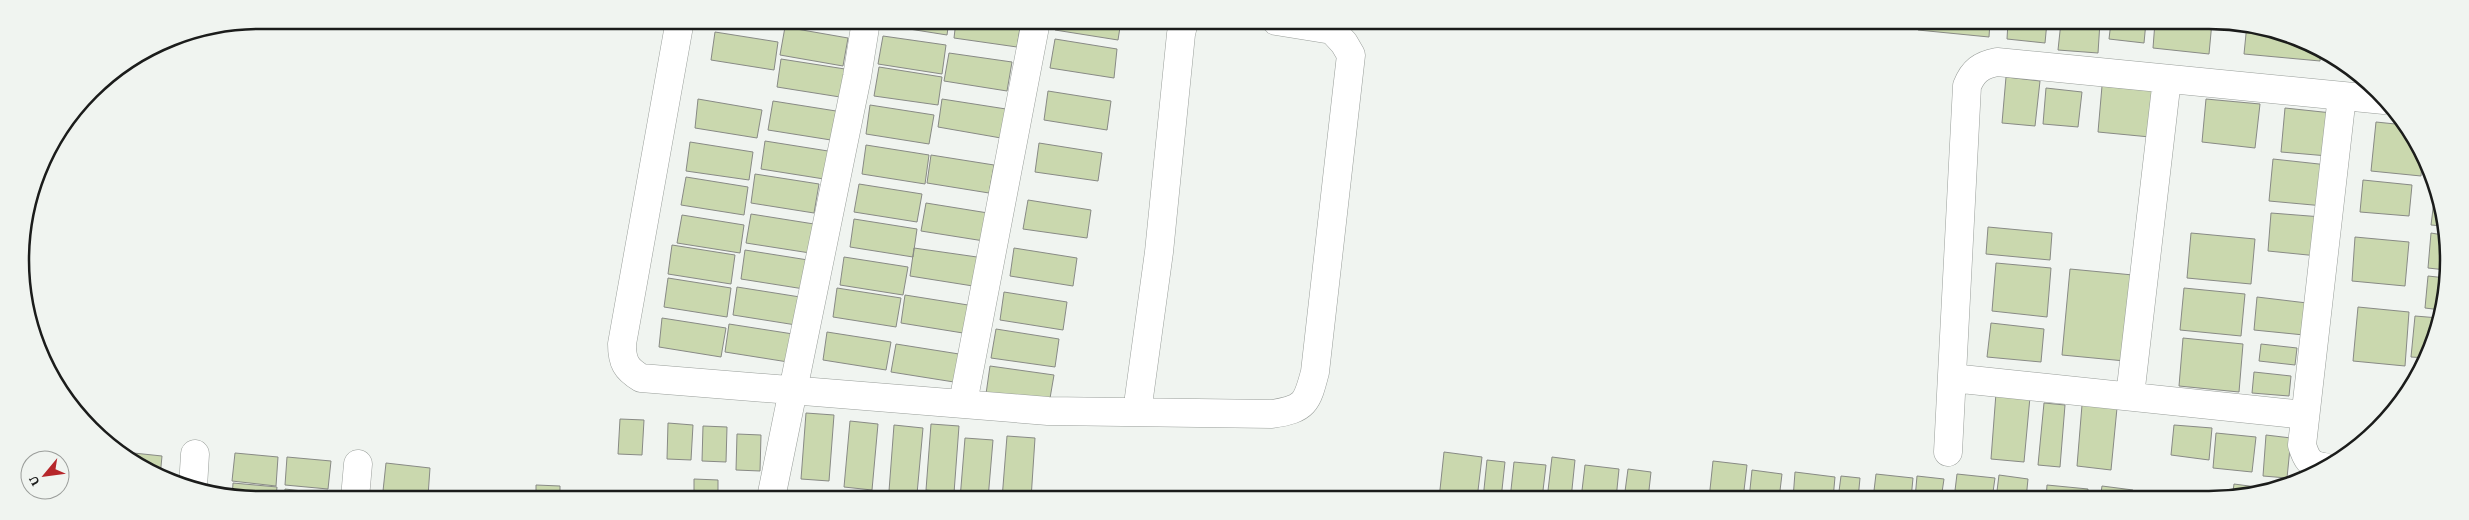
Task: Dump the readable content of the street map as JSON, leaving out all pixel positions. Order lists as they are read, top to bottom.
{
  "north": "bottom left"
}
